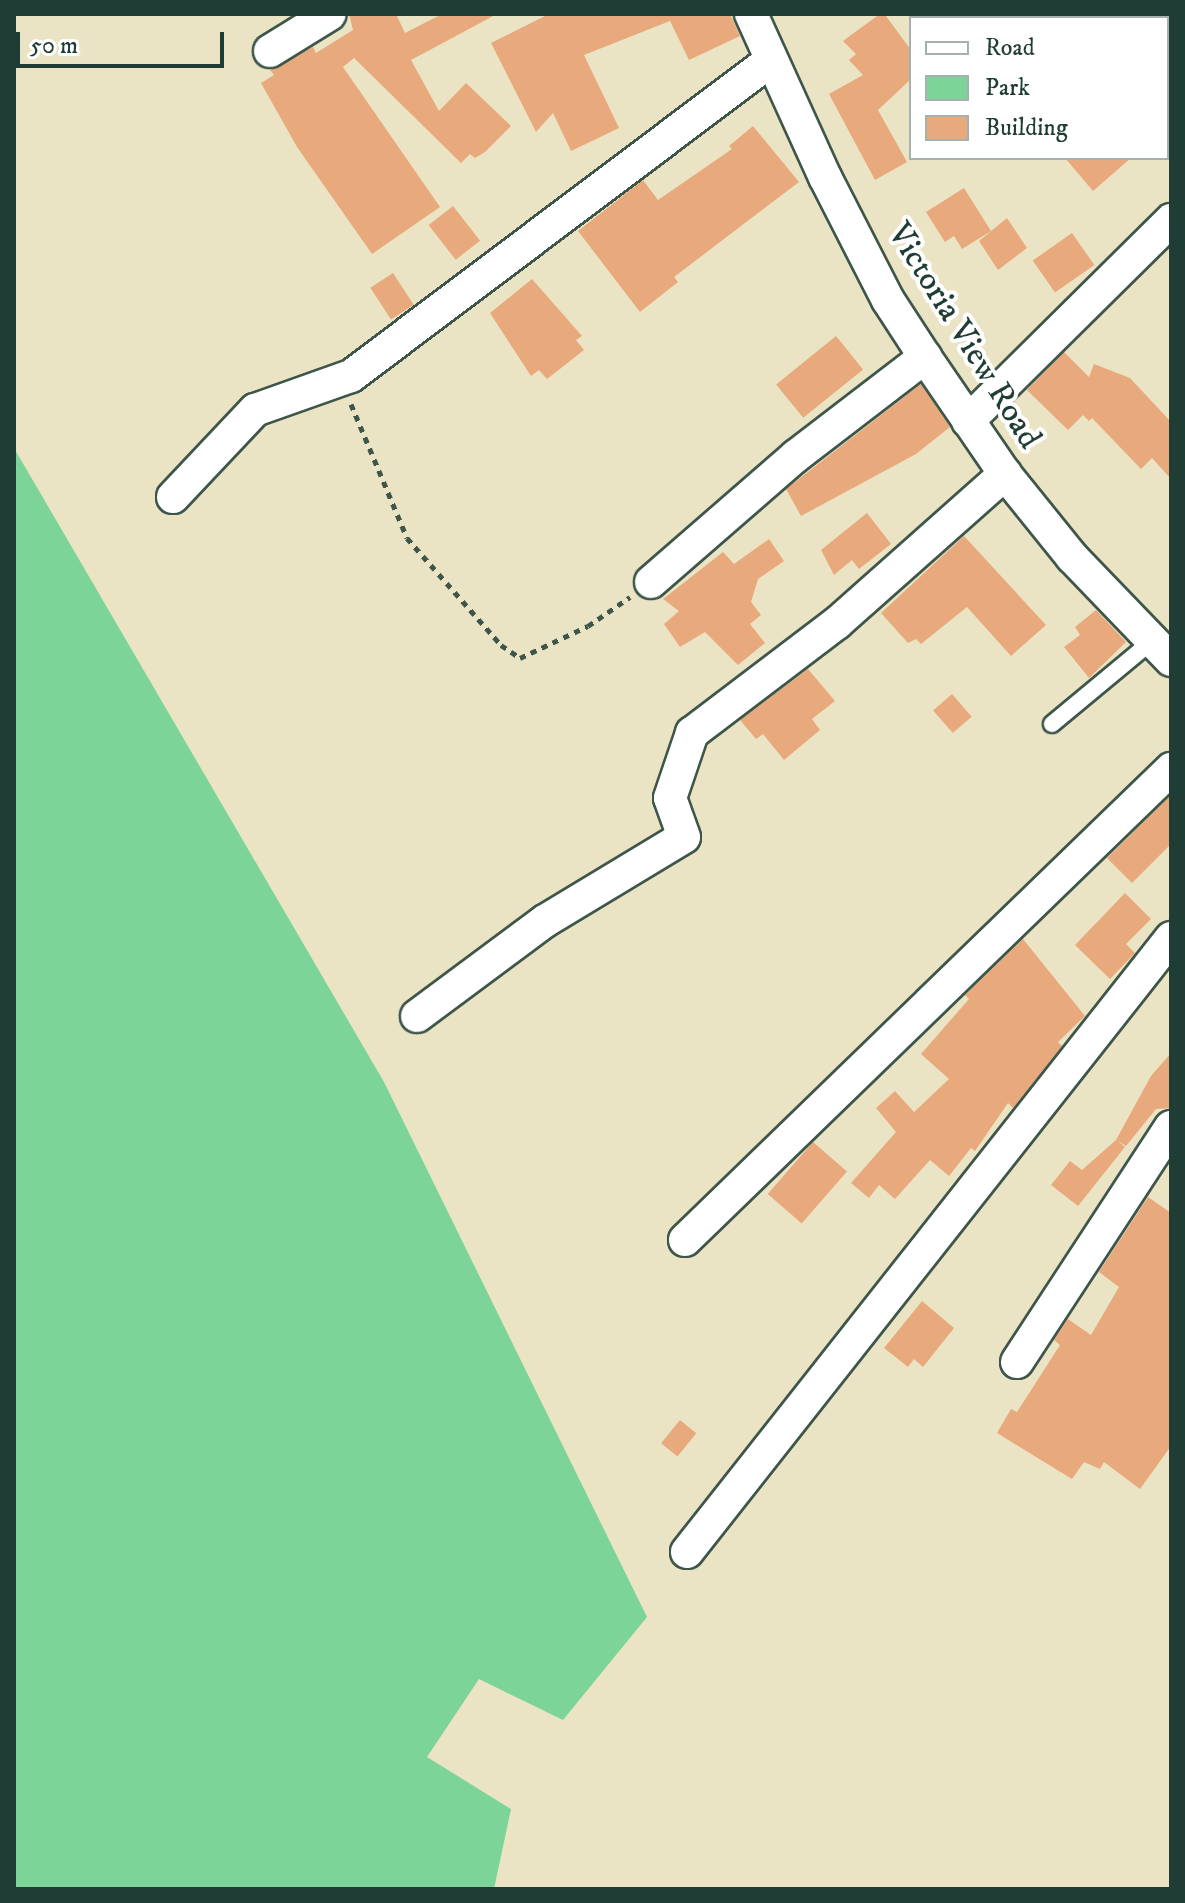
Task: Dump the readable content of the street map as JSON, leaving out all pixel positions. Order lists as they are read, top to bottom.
{
  "streets": {
    "street": ["Victoria View Road"]
  },
  "legend": ["Road", "Park", "Building"],
  "scale_bar": "50 m"
}
